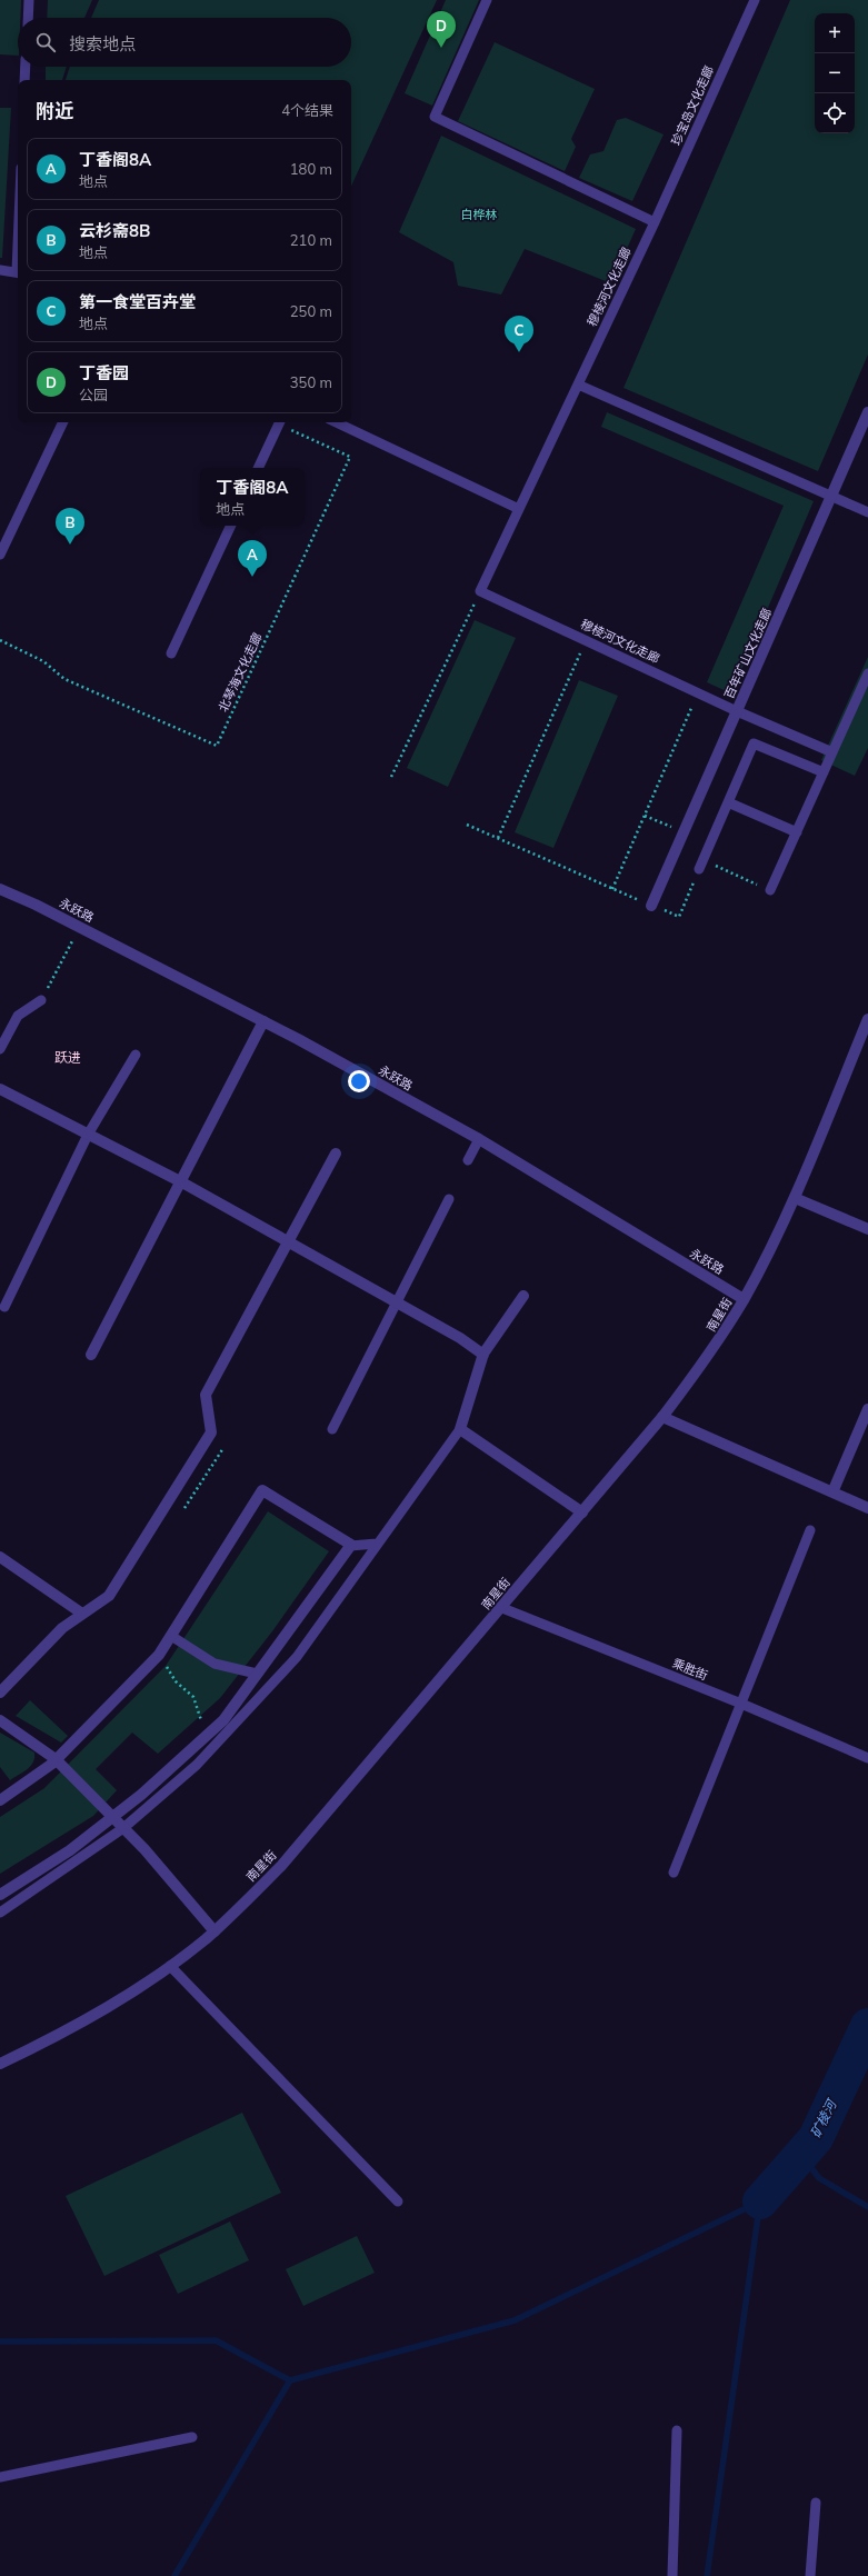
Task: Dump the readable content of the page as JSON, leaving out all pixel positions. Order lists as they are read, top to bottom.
{
  "streets": {
    "street": ["百年矿山文化走廊", "永跃路", "南星街"],
    "lane": ["珍宝岛文化走廊", "穆棱河文化走廊", "乘胜街"],
    "path": ["北琴海文化走廊"]
  },
  "crossings": [
    ["珍宝岛文化走廊", "穆棱河文化走廊"],
    ["穆棱河文化走廊", "百年矿山文化走廊"],
    ["永跃路", "南星街"],
    ["南星街", "乘胜街"]
  ],
  "districts": ["跃进"],
  "water": ["矿棱河"],
  "parks": ["白桦林"],
  "page": {
    "pins": [
      "D",
      "C",
      "B",
      "A"
    ],
    "map_buttons": ["+", "−"],
    "search": "搜索地点",
    "heading": ["附近", "4个结果"],
    "list": [
      {
        "mark": "A",
        "name": "丁香阁8A",
        "note": "地点",
        "value": "180 m"
      },
      {
        "mark": "B",
        "name": "云杉斋8B",
        "note": "地点",
        "value": "210 m"
      },
      {
        "mark": "C",
        "name": "第一食堂百卉堂",
        "note": "地点",
        "value": "250 m"
      },
      {
        "mark": "D",
        "name": "丁香园",
        "note": "公园",
        "value": "350 m"
      }
    ],
    "popup": ["丁香阁8A", "地点"]
  }
}
